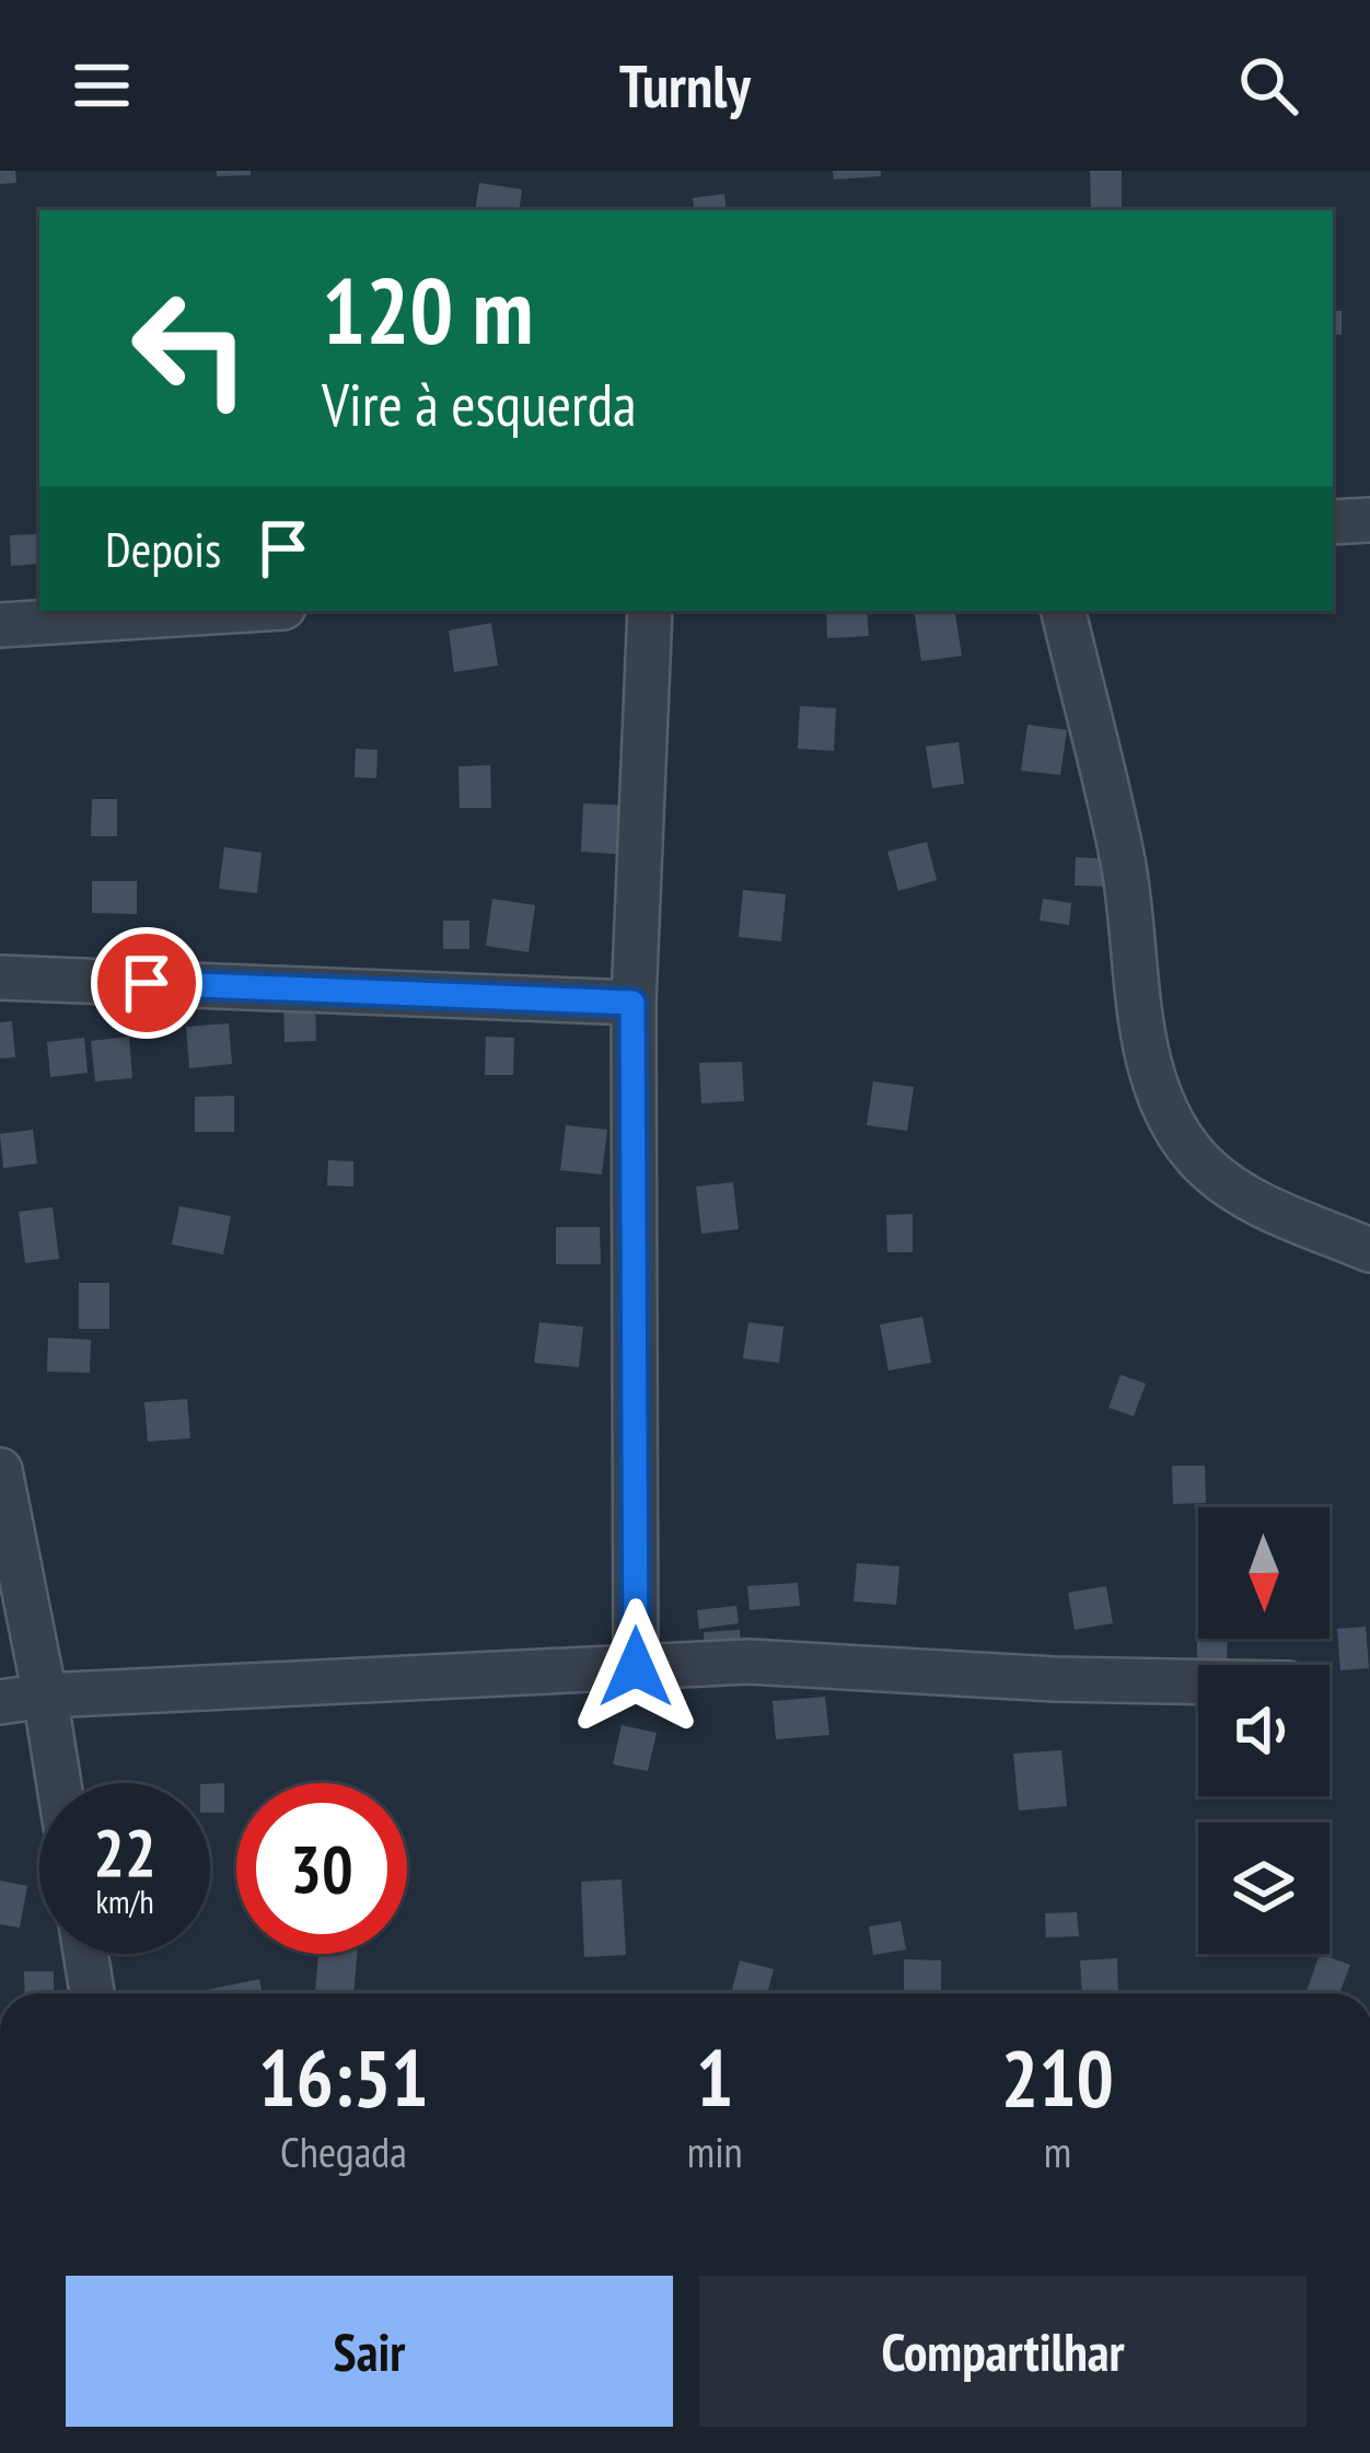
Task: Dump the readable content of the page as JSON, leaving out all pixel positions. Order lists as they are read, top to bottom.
{
  "north": "bottom",
  "page": {
    "header": "Turnly",
    "turn": ["120 m", "Vire à esquerda"],
    "then": "Depois",
    "speed": "22 km/h",
    "limit": "30",
    "eta": [
      "16:51",
      "Chegada",
      "1",
      "min",
      "210",
      "m"
    ],
    "buttons": ["Sair", "Compartilhar"]
  }
}
